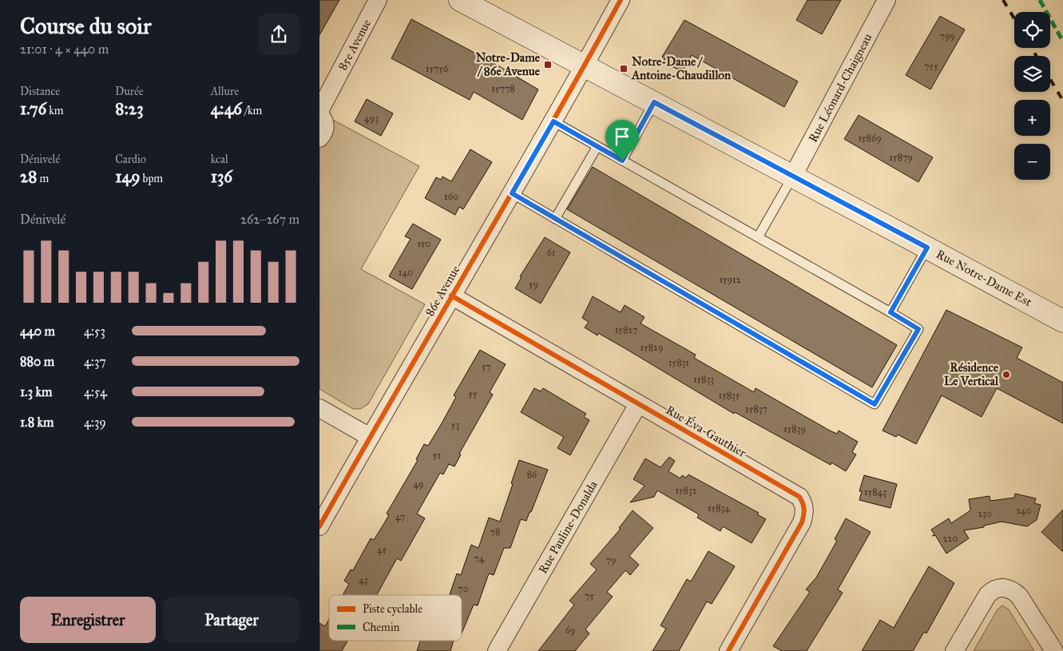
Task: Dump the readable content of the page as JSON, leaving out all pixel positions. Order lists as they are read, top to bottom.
{
  "streets": {
    "main road": ["Rue Notre-Dame Est"],
    "street": [
      "85e Avenue",
      "Rue Léonard-Chaigneau",
      "86e Avenue",
      "Rue Éva-Gauthier",
      "Rue Pauline-Donalda"
    ]
  },
  "crossings": [
    ["Rue Léonard-Chaigneau", "Rue Notre-Dame Est"],
    ["Rue Notre-Dame Est", "86e Avenue"],
    ["86e Avenue", "Rue Éva-Gauthier"],
    ["Rue Éva-Gauthier", "Rue Pauline-Donalda"]
  ],
  "places": {
    "transit": ["Notre-Dame / 86e Avenue", "Notre-Dame / Antoine-Chaudillon"],
    "other": ["Résidence Le Vertical"]
  },
  "house_numbers": [
    "799",
    "755",
    "15756",
    "15778",
    "493",
    "15869",
    "15879",
    "160",
    "150",
    "61",
    "140",
    "15912",
    "59",
    "15827",
    "15829",
    "15831",
    "57",
    "15833",
    "55",
    "15835",
    "15837",
    "53",
    "15839",
    "51",
    "86",
    "49",
    "15832",
    "15843",
    "15834",
    "240",
    "230",
    "47",
    "78",
    "220",
    "45",
    "74",
    "79",
    "43",
    "70",
    "75",
    "69"
  ],
  "legend": ["Piste cyclable", "Chemin"],
  "page": {
    "heading": ["Course du soir", "21:01 · 4 × 440 m"],
    "map_buttons": ["+", "−"],
    "stats": [
      ["Distance", "1.76 km"],
      ["Durée", "8:23"],
      ["Allure", "4:46 /km"],
      ["Dénivelé", "28 m"],
      ["Cardio", "149 bpm"],
      ["kcal", "136"]
    ],
    "chart": ["Dénivelé", "262–267 m"],
    "list": [
      {
        "name": "440 m",
        "note": "4:53"
      },
      {
        "name": "880 m",
        "note": "4:37"
      },
      {
        "name": "1.3 km",
        "note": "4:54"
      },
      {
        "name": "1.8 km",
        "note": "4:39"
      }
    ],
    "buttons": ["Enregistrer", "Partager"]
  }
}
